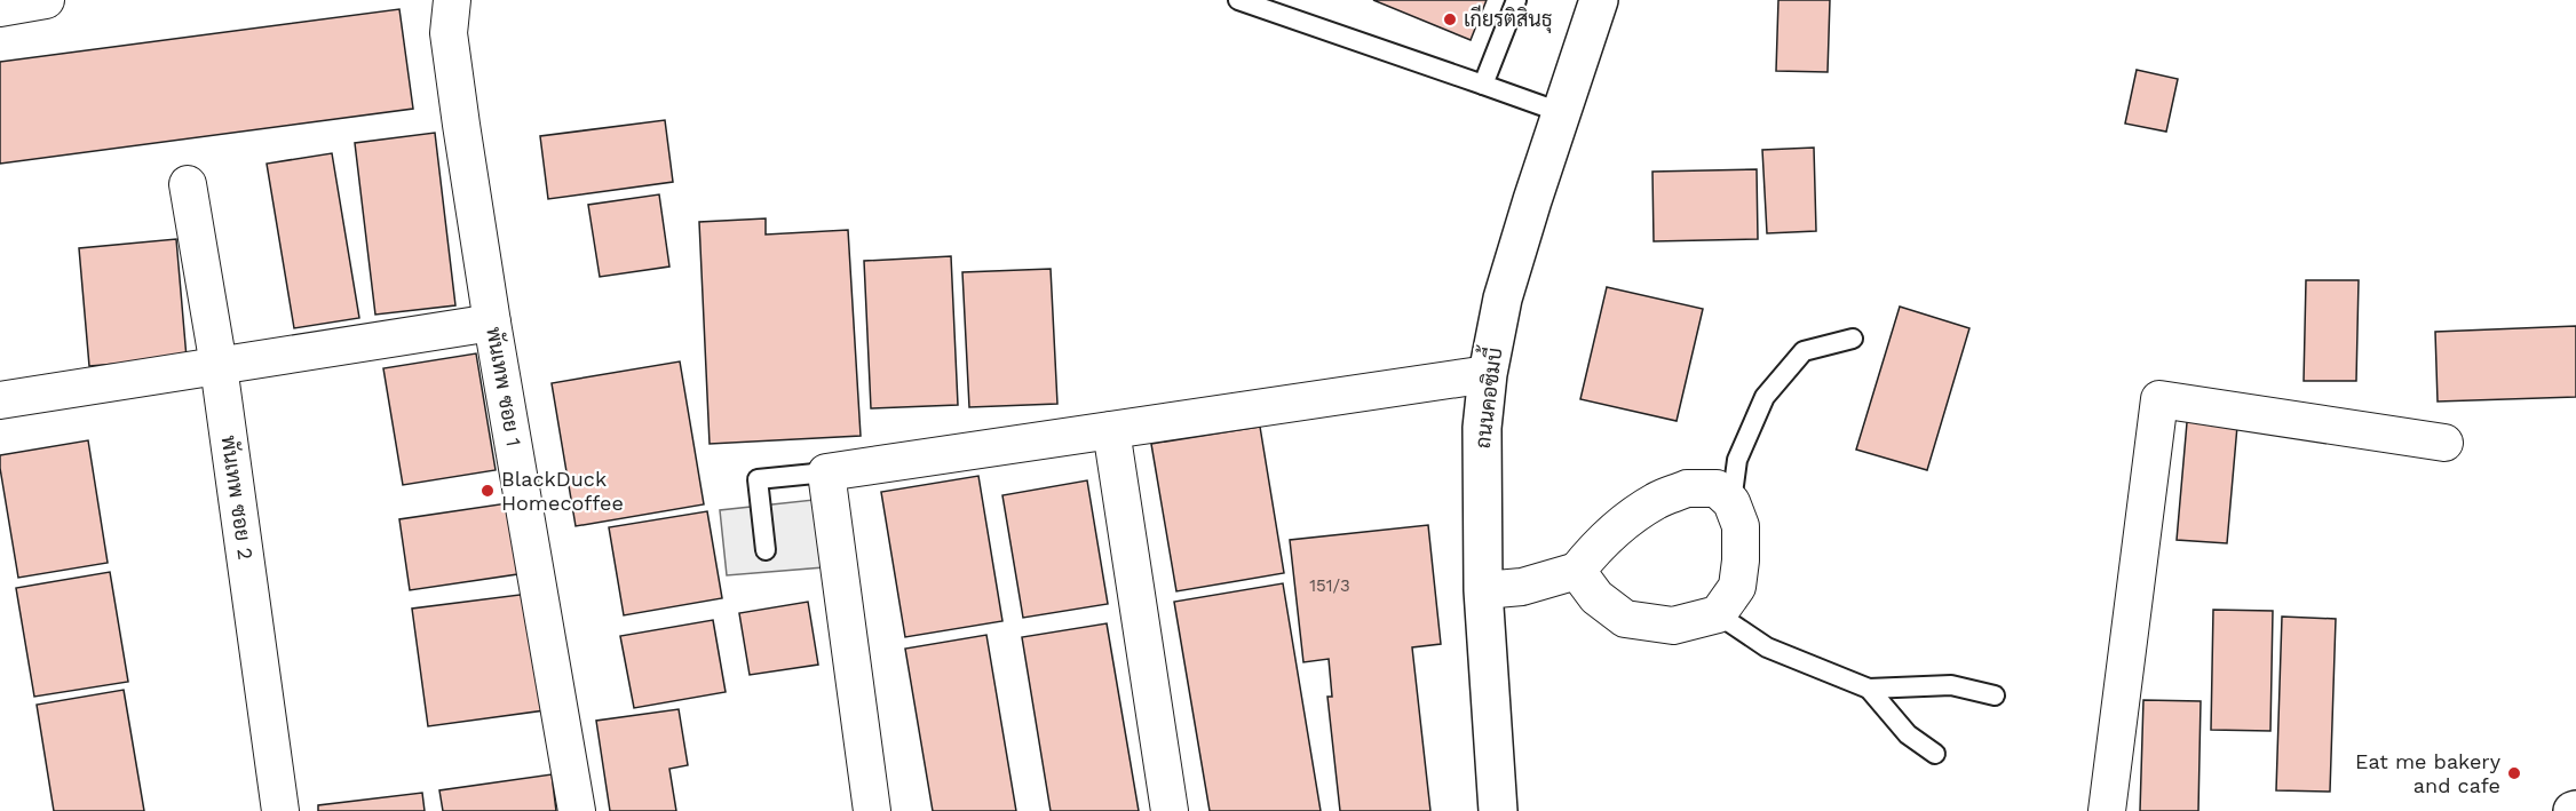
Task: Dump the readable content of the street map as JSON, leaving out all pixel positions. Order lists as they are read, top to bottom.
{
  "streets": {
    "street": ["พันเทพ ซอย 1", "ถนนคอซิมบี้", "พันเทพ ซอย 2"]
  },
  "places": ["เกียรติสินธุ", "BlackDuck Homecoffee", "Eat me bakery and cafe"],
  "house_numbers": ["151/3"]
}
